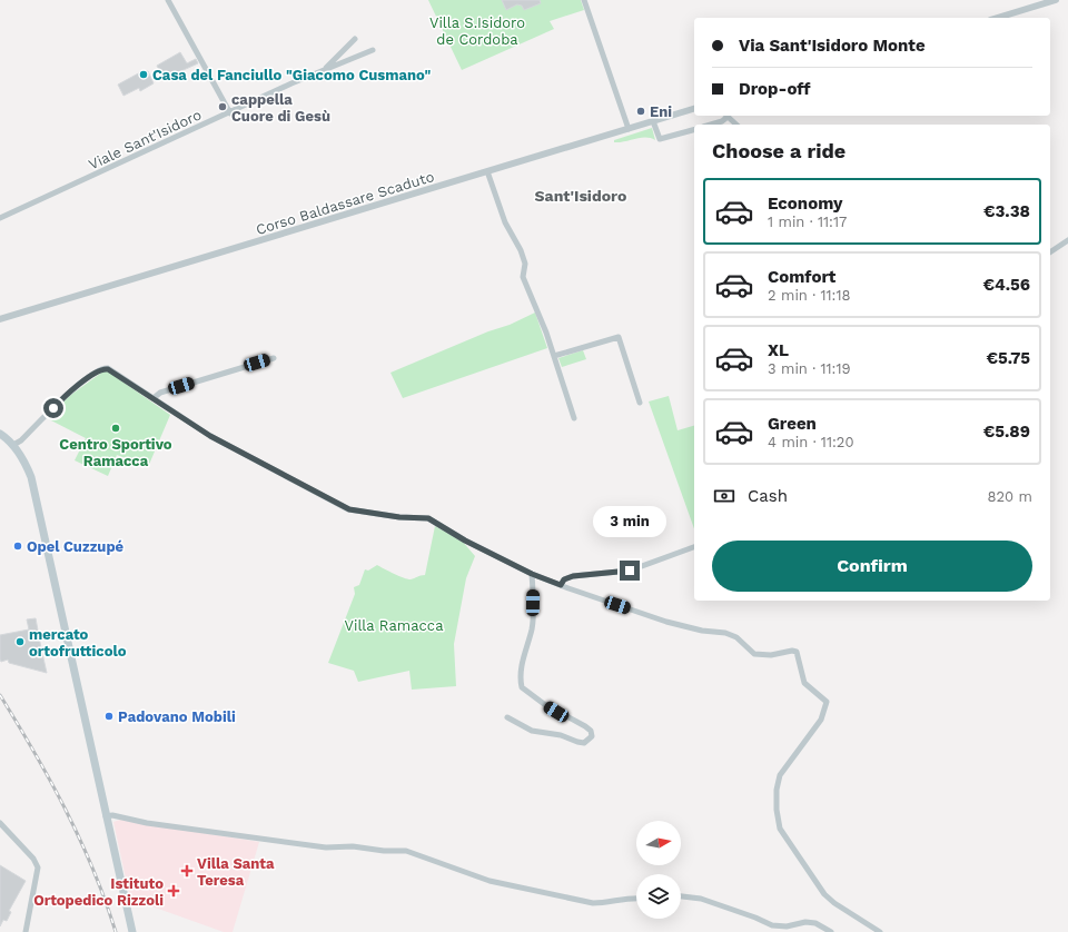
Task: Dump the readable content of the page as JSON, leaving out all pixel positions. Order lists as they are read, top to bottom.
{
  "streets": {
    "street": ["Viale Sant'Isidoro", "Corso Baldassare Scaduto"]
  },
  "districts": ["Sant'Isidoro"],
  "parks": ["Villa S.Isidoro de Cordoba", "Villa Ramacca"],
  "places": {
    "other": [
      "Casa del Fanciullo \"Giacomo Cusmano\"",
      "cappella Cuore di Gesù",
      "Eni",
      "Centro Sportivo Ramacca",
      "Opel Cuzzupé",
      "mercato ortofrutticolo",
      "Padovano Mobili"
    ],
    "health": ["Villa Santa Teresa", "Istituto Ortopedico Rizzoli"]
  },
  "north": "right",
  "page": {
    "banner": ["Via Sant'Isidoro Monte", "Drop-off"],
    "heading": "Choose a ride",
    "list": [
      {
        "name": "Economy",
        "note": "1 min · 11:17",
        "value": "€3.38"
      },
      {
        "name": "Comfort",
        "note": "2 min · 11:18",
        "value": "€4.56"
      },
      {
        "name": "XL",
        "note": "3 min · 11:19",
        "value": "€5.75"
      },
      {
        "name": "Green",
        "note": "4 min · 11:20",
        "value": "€5.89"
      }
    ],
    "pay": ["Cash", "820 m"],
    "bubble": "3 min",
    "buttons": "Confirm"
  }
}
